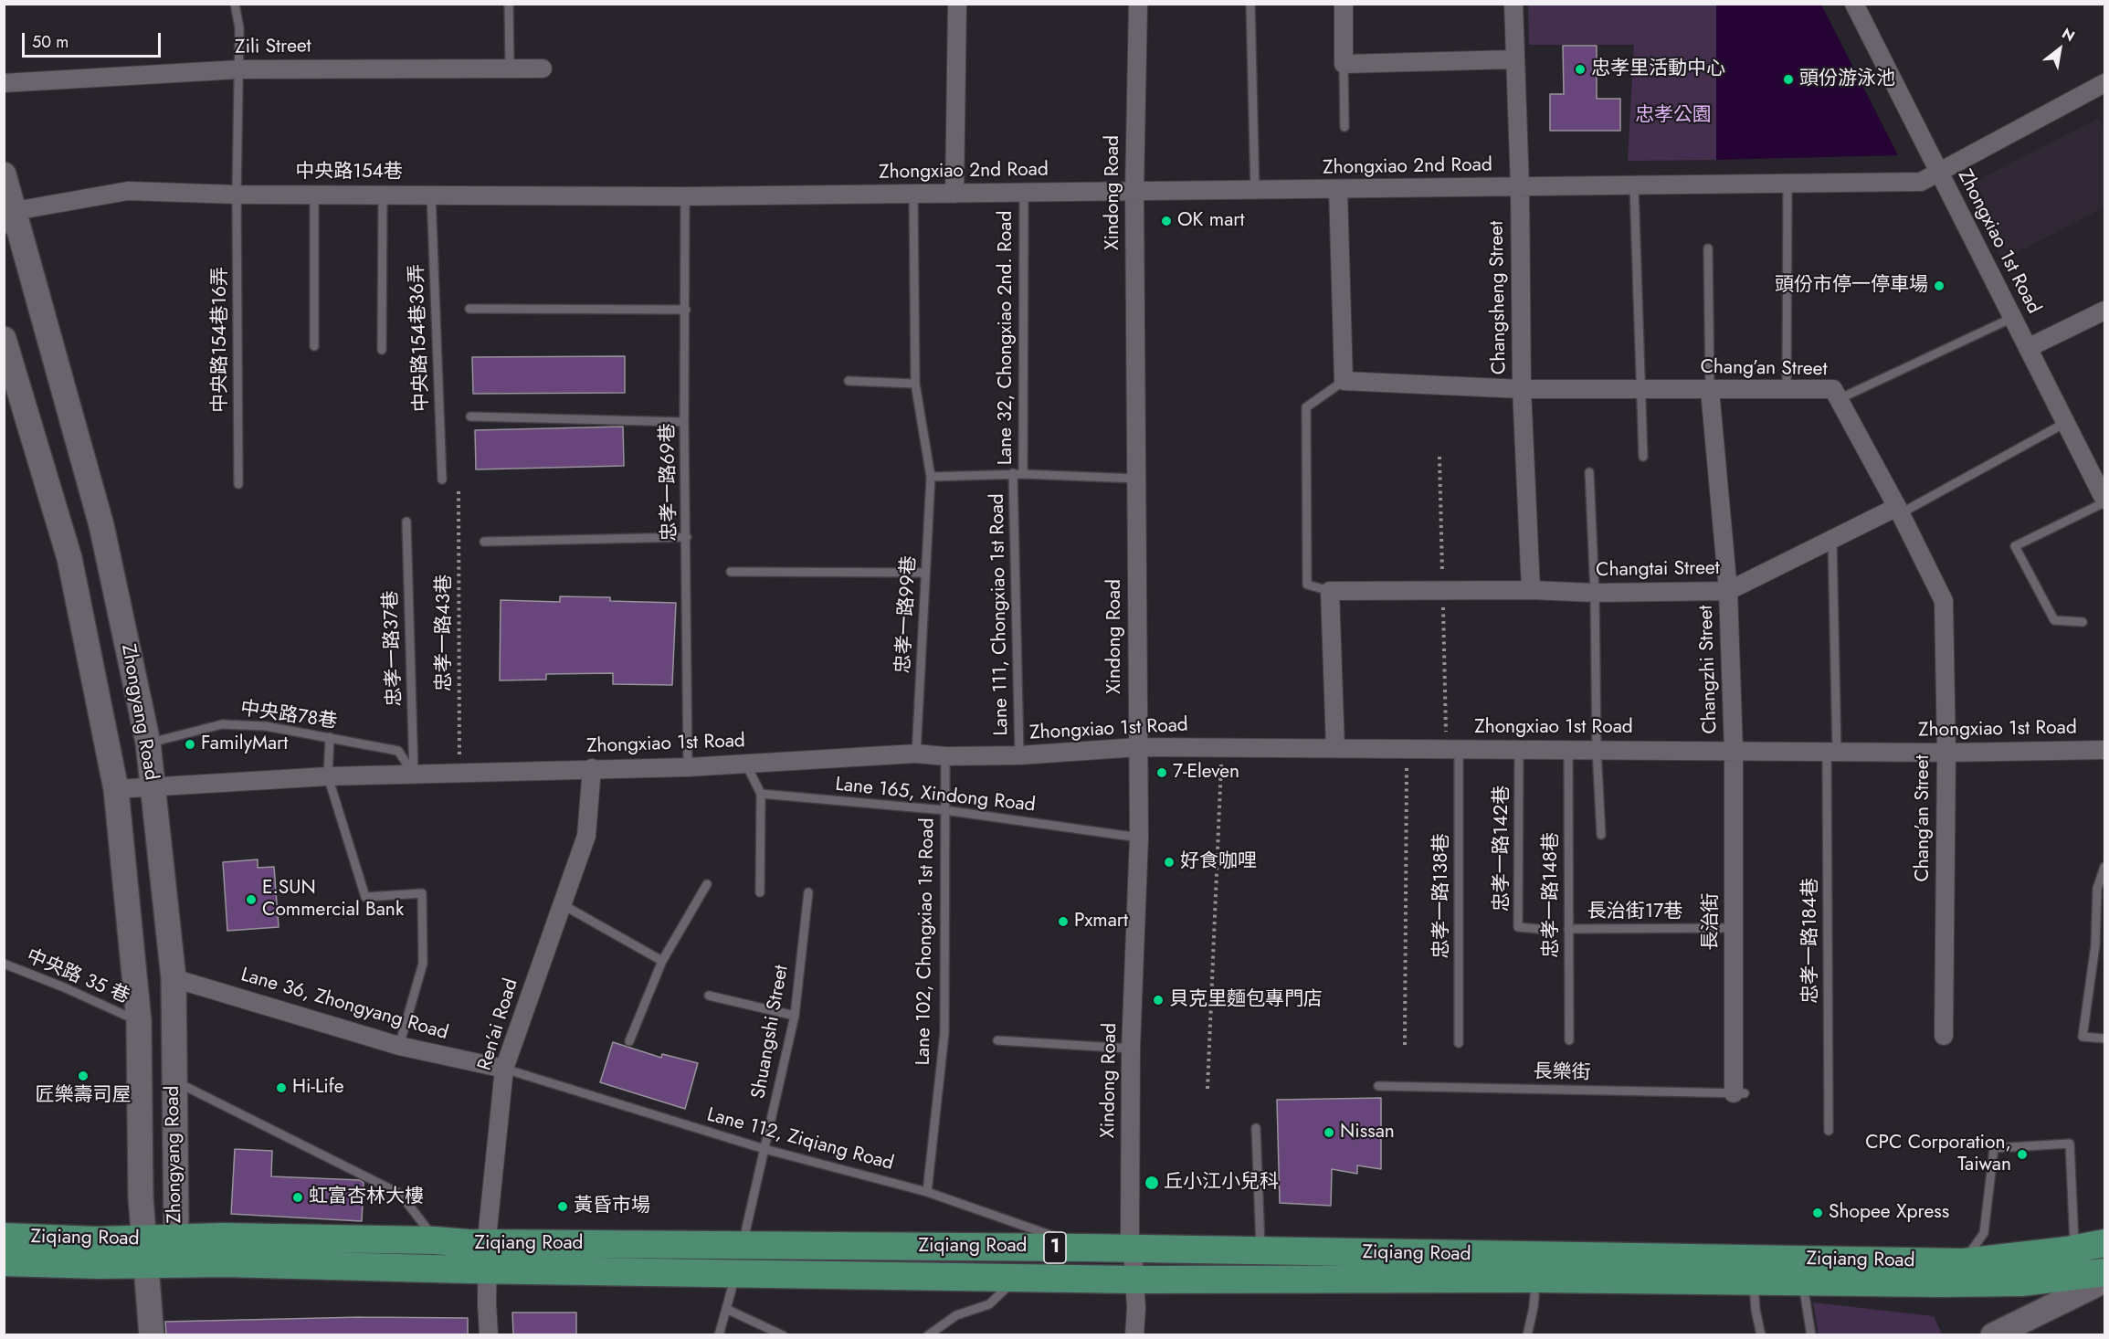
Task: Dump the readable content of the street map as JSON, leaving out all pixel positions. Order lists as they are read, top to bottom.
{
  "streets": {
    "main road": ["Ziqiang Road", "1"],
    "street": [
      "Zili Street",
      "Zhongxiao 2nd Road",
      "中央路154巷",
      "Xindong Road",
      "Zhongxiao 1st Road",
      "Changsheng Street",
      "Chang’an Street",
      "Changtai Street",
      "Changzhi Street",
      "Zhongyang Road",
      "長治街",
      "Lane 36, Zhongyang Road",
      "Ren’ai Road"
    ],
    "lane": [
      "中央路154巷36弄",
      "Lane 32, Chongxiao 2nd. Road",
      "中央路154巷16弄",
      "忠孝一路69巷",
      "忠孝一路99巷",
      "Lane 111, Chongxiao 1st Road",
      "忠孝一路37巷",
      "中央路78巷",
      "Lane 165, Xindong Road",
      "忠孝一路142巷",
      "忠孝一路148巷",
      "忠孝一路138巷",
      "長治街17巷",
      "忠孝一路184巷",
      "Lane 102, Chongxiao 1st Road",
      "中央路 35 巷",
      "Shuangshi Street",
      "長樂街",
      "Lane 112, Ziqiang Road"
    ],
    "path": ["忠孝一路43巷"]
  },
  "crossings": [
    ["Zili Street", "中央路154巷16弄"],
    ["Zhongxiao 2nd Road", "中央路154巷"],
    ["Zhongxiao 2nd Road", "Xindong Road"],
    ["Zhongxiao 2nd Road", "Zhongxiao 1st Road"],
    ["Zhongxiao 2nd Road", "Changsheng Street"],
    ["Zhongxiao 2nd Road", "Lane 32, Chongxiao 2nd. Road"],
    ["Zhongxiao 2nd Road", "忠孝一路69巷"],
    ["Zhongxiao 2nd Road", "忠孝一路99巷"],
    ["中央路154巷", "中央路154巷36弄"],
    ["中央路154巷", "中央路154巷16弄"],
    ["中央路154巷", "忠孝一路69巷"],
    ["中央路154巷", "Zhongyang Road"],
    ["Xindong Road", "Zhongxiao 1st Road"],
    ["Xindong Road", "Lane 165, Xindong Road"],
    ["Xindong Road", "Ziqiang Road"],
    ["Zhongxiao 1st Road", "Chang’an Street"],
    ["Zhongxiao 1st Road", "忠孝一路69巷"],
    ["Zhongxiao 1st Road", "忠孝一路99巷"],
    ["Zhongxiao 1st Road", "Lane 111, Chongxiao 1st Road"],
    ["Zhongxiao 1st Road", "忠孝一路43巷"],
    ["Zhongxiao 1st Road", "忠孝一路37巷"],
    ["Zhongxiao 1st Road", "Changzhi Street"],
    ["Zhongxiao 1st Road", "Zhongyang Road"],
    ["Zhongxiao 1st Road", "中央路78巷"],
    ["Zhongxiao 1st Road", "忠孝一路142巷"],
    ["Zhongxiao 1st Road", "忠孝一路148巷"],
    ["Zhongxiao 1st Road", "忠孝一路138巷"],
    ["Zhongxiao 1st Road", "長治街"],
    ["Zhongxiao 1st Road", "忠孝一路184巷"],
    ["Zhongxiao 1st Road", "Lane 102, Chongxiao 1st Road"],
    ["Zhongxiao 1st Road", "Ren’ai Road"],
    ["Changsheng Street", "Chang’an Street"],
    ["Changsheng Street", "Changtai Street"],
    ["Lane 32, Chongxiao 2nd. Road", "忠孝一路99巷"],
    ["Lane 32, Chongxiao 2nd. Road", "Lane 111, Chongxiao 1st Road"],
    ["Chang’an Street", "Changtai Street"],
    ["Chang’an Street", "Changzhi Street"],
    ["Changtai Street", "Changzhi Street"],
    ["Changtai Street", "忠孝一路184巷"],
    ["忠孝一路37巷", "中央路78巷"],
    ["Changzhi Street", "長治街"],
    ["Zhongyang Road", "中央路78巷"],
    ["Zhongyang Road", "中央路 35 巷"],
    ["Zhongyang Road", "Lane 36, Zhongyang Road"],
    ["Zhongyang Road", "Ziqiang Road"],
    ["Lane 165, Xindong Road", "Lane 102, Chongxiao 1st Road"],
    ["忠孝一路148巷", "長治街17巷"],
    ["長治街17巷", "長治街"],
    ["長治街", "長樂街"],
    ["Lane 102, Chongxiao 1st Road", "Lane 112, Ziqiang Road"],
    ["Lane 36, Zhongyang Road", "Ren’ai Road"],
    ["Lane 36, Zhongyang Road", "Lane 112, Ziqiang Road"],
    ["Ren’ai Road", "Lane 112, Ziqiang Road"],
    ["Ren’ai Road", "Ziqiang Road"],
    ["Shuangshi Street", "Lane 112, Ziqiang Road"],
    ["Shuangshi Street", "Ziqiang Road"],
    ["Lane 112, Ziqiang Road", "Ziqiang Road"]
  ],
  "parks": ["忠孝公園"],
  "places": [
    "忠孝里活動中心",
    "頭份游泳池",
    "OK mart",
    "頭份市停一停車場",
    "FamilyMart",
    "7-Eleven",
    "好食咖哩",
    "E.SUN Commercial Bank",
    "Pxmart",
    "貝克里麵包專門店",
    "匠樂壽司屋",
    "Hi-Life",
    "Nissan",
    "CPC Corporation, Taiwan",
    "丘小江小兒科",
    "虹富杏林大樓",
    "黃昏市場",
    "Shopee Xpress"
  ],
  "scale_bar": "50 m",
  "north": "top right"
}
